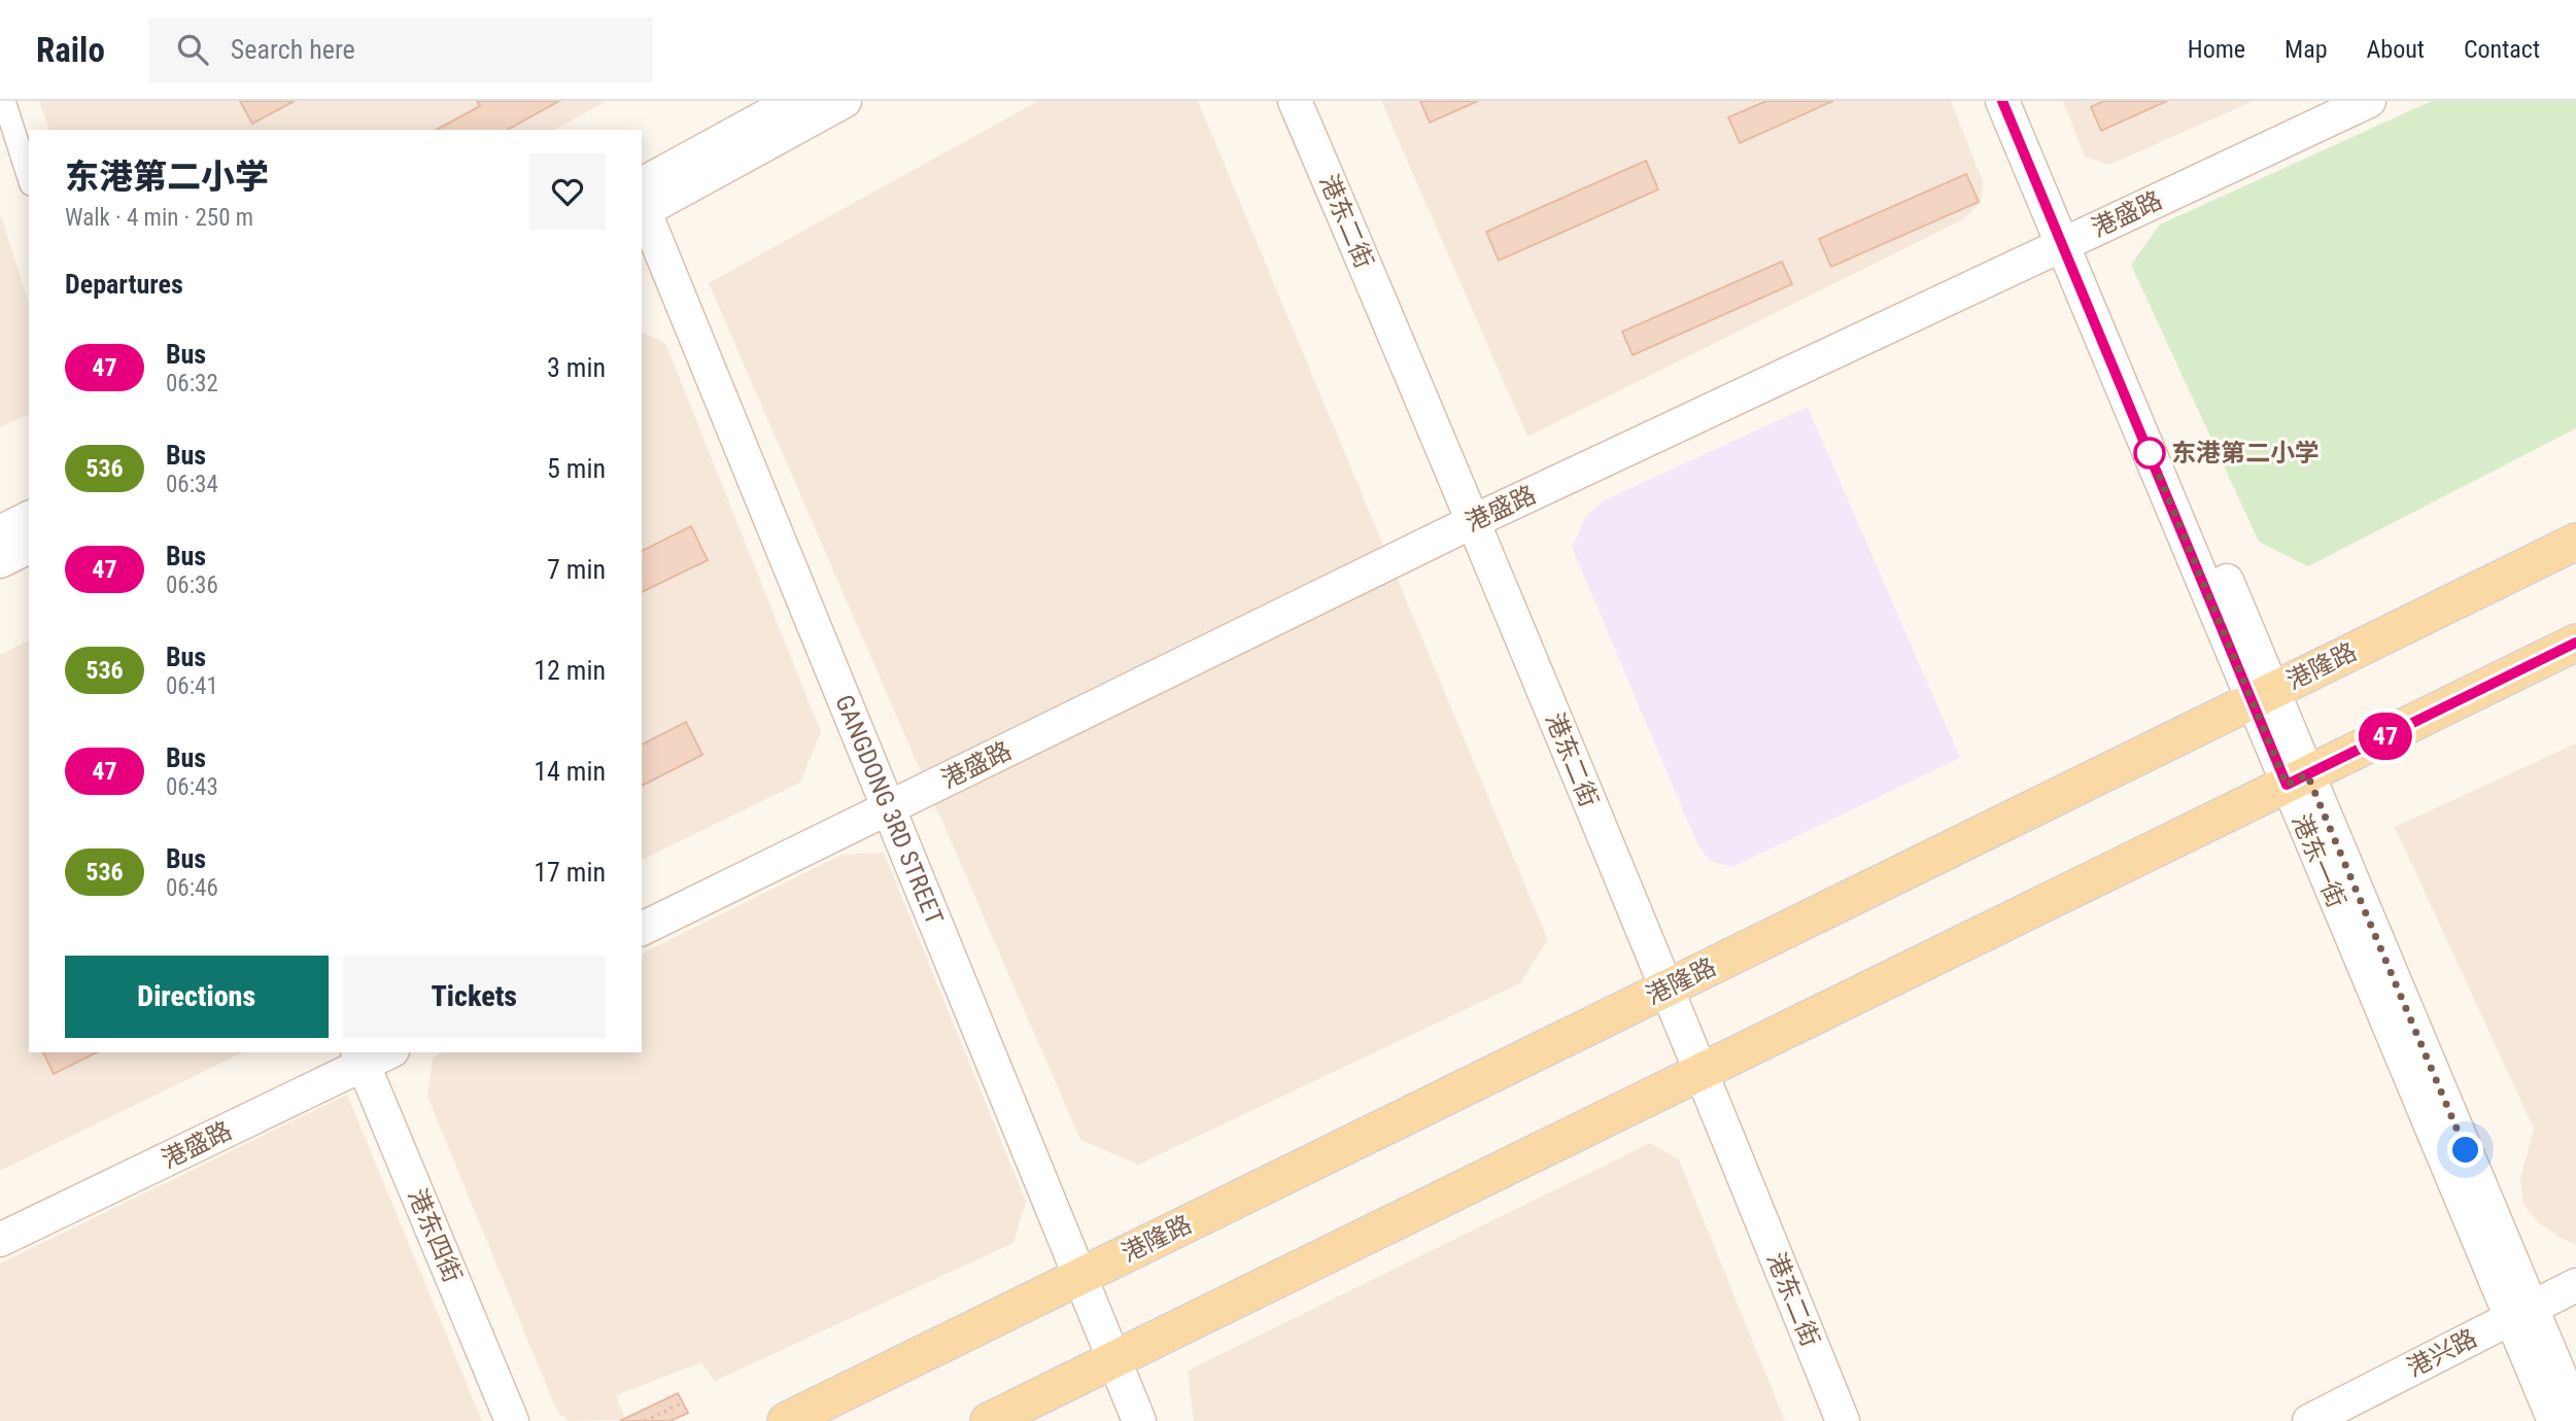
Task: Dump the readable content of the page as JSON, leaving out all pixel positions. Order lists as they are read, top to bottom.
{
  "streets": {
    "main road": ["港隆路"],
    "street": [
      "港盛路",
      "港东二街",
      "GANGDONG 3RD STREET",
      "港东一街",
      "港东四街",
      "港兴路"
    ]
  },
  "crossings": [
    ["港盛路", "港东二街"],
    ["港盛路", "GANGDONG 3RD STREET"],
    ["港盛路", "港东一街"],
    ["港盛路", "港东四街"],
    ["港东二街", "港隆路"],
    ["港隆路", "GANGDONG 3RD STREET"],
    ["港隆路", "港东一街"],
    ["港东一街", "港兴路"]
  ],
  "places": ["东港第二小学"],
  "lines": ["bus line 47"],
  "page": {
    "header": "Railo",
    "search": "Search here",
    "nav": [
      "Home",
      "Map",
      "About",
      "Contact"
    ],
    "on_map": "47",
    "heading": [
      ["东港第二小学", "Walk · 4 min · 250 m"],
      "Departures"
    ],
    "list": [
      {
        "mark": "47",
        "name": "Bus",
        "note": "06:32",
        "value": "3 min"
      },
      {
        "mark": "536",
        "name": "Bus",
        "note": "06:34",
        "value": "5 min"
      },
      {
        "mark": "47",
        "name": "Bus",
        "note": "06:36",
        "value": "7 min"
      },
      {
        "mark": "536",
        "name": "Bus",
        "note": "06:41",
        "value": "12 min"
      },
      {
        "mark": "47",
        "name": "Bus",
        "note": "06:43",
        "value": "14 min"
      },
      {
        "mark": "536",
        "name": "Bus",
        "note": "06:46",
        "value": "17 min"
      }
    ],
    "buttons": ["Directions", "Tickets"]
  }
}
